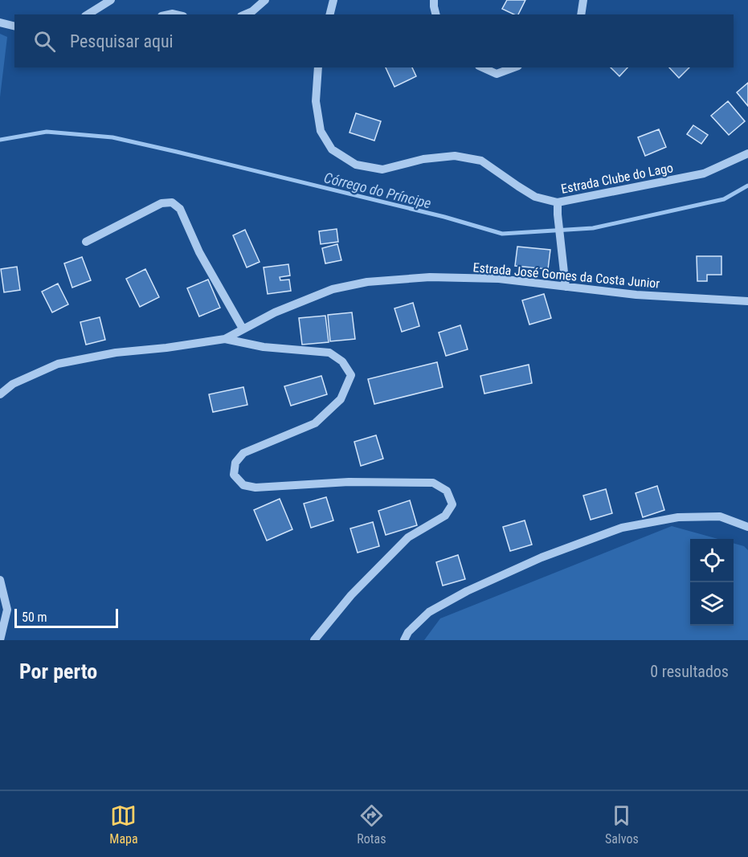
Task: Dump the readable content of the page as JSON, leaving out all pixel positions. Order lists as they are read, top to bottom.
{
  "streets": {
    "street": ["Estrada Clube do Lago", "Estrada José Gomes da Costa Junior"]
  },
  "water": ["Córrego do Príncipe"],
  "scale_bar": "50 m",
  "page": {
    "search": "Pesquisar aqui",
    "scale": "50 m",
    "heading": ["Por perto", "0 resultados"],
    "nav": ["Mapa", "Rotas", "Salvos"]
  }
}
